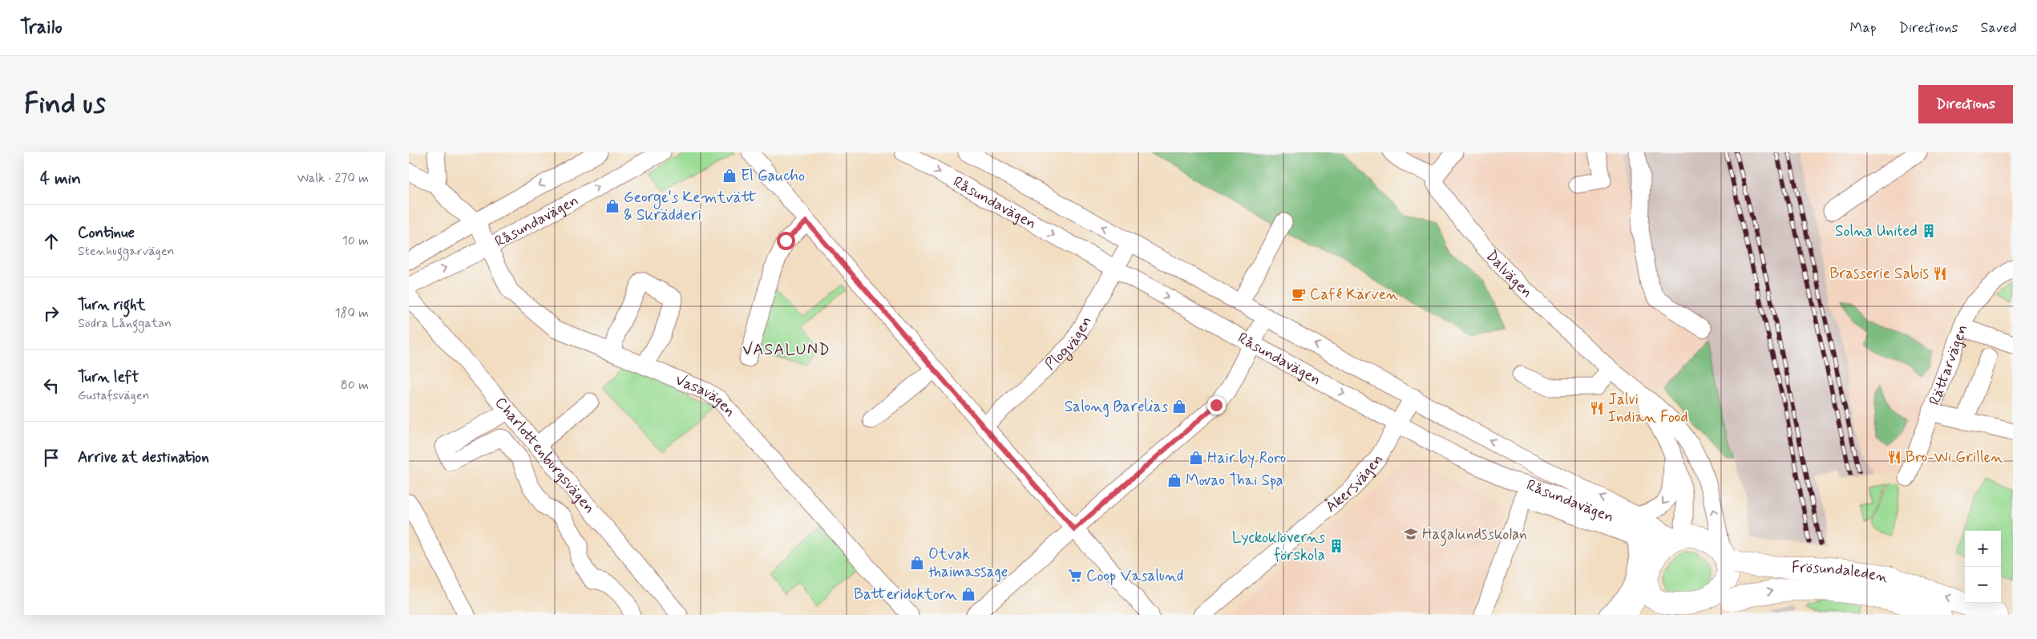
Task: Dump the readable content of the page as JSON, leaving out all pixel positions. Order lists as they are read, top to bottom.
{
  "streets": {
    "main road": ["Frösundaleden"],
    "street": [
      "Råsundavägen",
      "Dalvägen",
      "Plogvägen",
      "Rättarvägen",
      "Vasavägen",
      "Charlottenburgsvägen",
      "Åkersvägen"
    ]
  },
  "crossings": [
    ["Råsundavägen", "Dalvägen"],
    ["Råsundavägen", "Plogvägen"],
    ["Råsundavägen", "Vasavägen"],
    ["Råsundavägen", "Åkersvägen"],
    ["Råsundavägen", "Frösundaleden"],
    ["Dalvägen", "Frösundaleden"]
  ],
  "districts": ["VASALUND"],
  "places": {
    "shop": [
      "El Gaucho",
      "George's Kemtvätt & Skrädderi",
      "Salong Barelias",
      "Hair by Roro",
      "Movao Thai Spa",
      "Otvak thaimassage",
      "Batteridoktorn"
    ],
    "building": ["Solna United", "Lyckoklöverns förskola"],
    "restaurant": ["Brasserie Sabis", "Jalvi Indian Food", "Bro-Wi Grillen"],
    "cafe": ["Café Kärven"],
    "school or university": ["Hagalundsskolan"],
    "supermarket": ["Coop Vasalund"]
  },
  "page": {
    "header": "Trailo",
    "nav": ["Map", "Directions", "Saved"],
    "buttons": "Directions",
    "title": "Find us",
    "heading": ["4 min", "Walk · 270 m"],
    "list": [
      ["Continue", "Stenhuggarvägen", "10 m"],
      ["Turn right", "Södra Långgatan", "180 m"],
      ["Turn left", "Gustafsvägen", "80 m"],
      "Arrive at destination"
    ],
    "map_buttons": ["+", "−"]
  }
}
